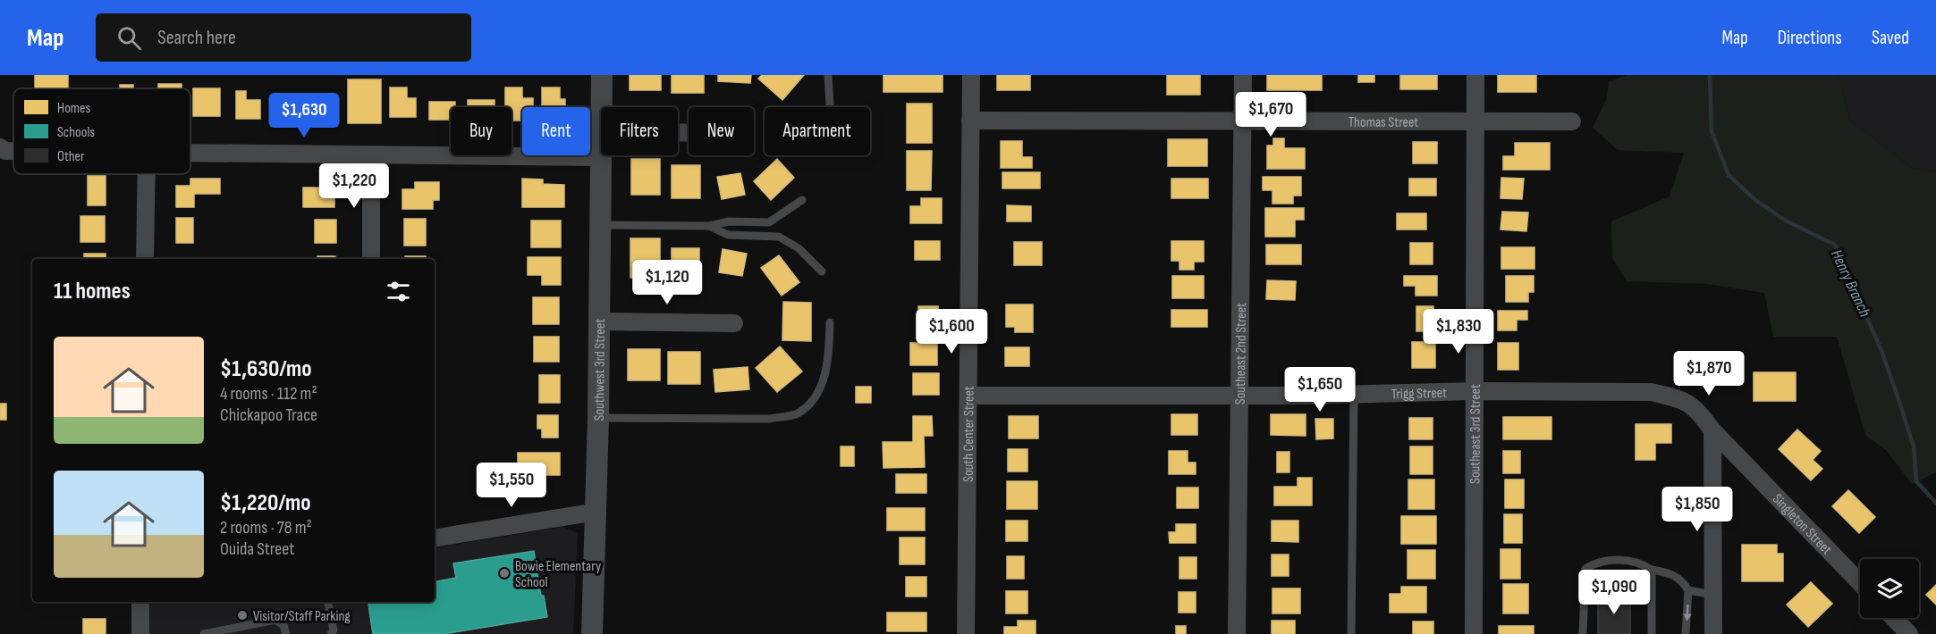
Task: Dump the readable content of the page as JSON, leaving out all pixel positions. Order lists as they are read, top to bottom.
{
  "streets": {
    "street": [
      "Thomas Street",
      "Southeast 2nd Street",
      "Southwest 3rd Street",
      "Trigg Street",
      "South Center Street",
      "Southeast 3rd Street",
      "Singleton Street"
    ]
  },
  "crossings": [
    ["Thomas Street", "Southeast 2nd Street"],
    ["Thomas Street", "South Center Street"],
    ["Thomas Street", "Southeast 3rd Street"],
    ["Southeast 2nd Street", "Trigg Street"],
    ["Trigg Street", "South Center Street"],
    ["Trigg Street", "Southeast 3rd Street"],
    ["Trigg Street", "Singleton Street"]
  ],
  "water": ["Henry Branch"],
  "places": ["Bowie Elementary School", "Visitor/Staff Parking"],
  "legend": ["Homes", "Schools", "Other"],
  "page": {
    "header": "Map",
    "search": "Search here",
    "nav": ["Map", "Directions", "Saved"],
    "price": [
      "$1,670",
      "$1,630",
      "$1,220",
      "$1,120",
      "$1,600",
      "$1,830",
      "$1,870",
      "$1,650",
      "$1,550",
      "$1,850",
      "$1,090"
    ],
    "chip": [
      "Buy",
      "Rent",
      "Filters",
      "New",
      "Apartment"
    ],
    "heading": "11 homes",
    "list": [
      {
        "name": "$1,630/mo",
        "note": "4 rooms · 112 m² · Chickapoo Trace"
      },
      {
        "name": "$1,220/mo",
        "note": "2 rooms · 78 m² · Ouida Street"
      }
    ]
  }
}
